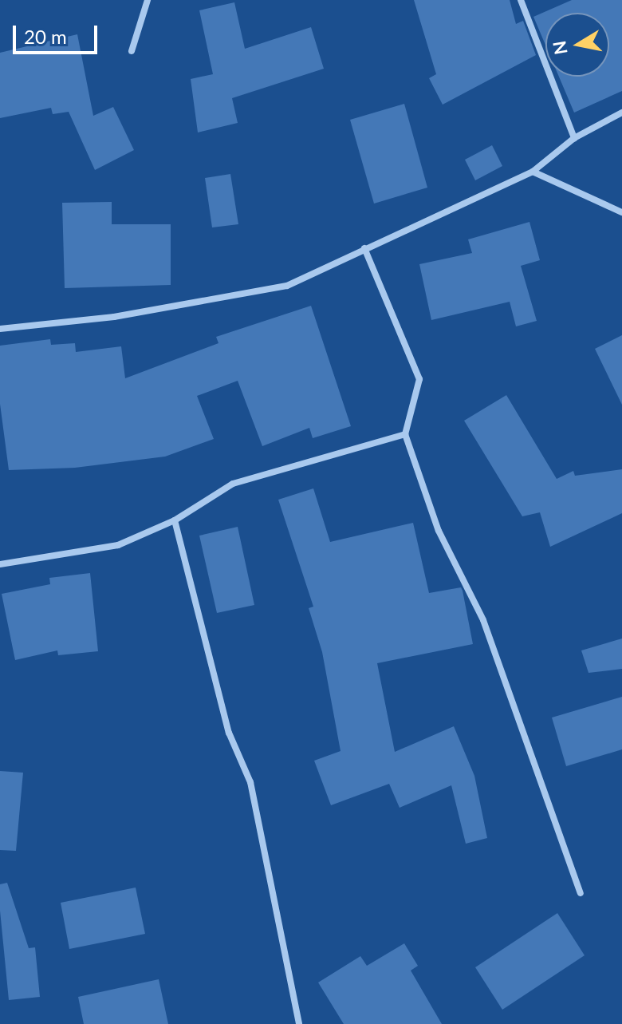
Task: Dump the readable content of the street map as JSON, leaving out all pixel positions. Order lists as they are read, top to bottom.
{
  "scale_bar": "20 m",
  "north": "left"
}
